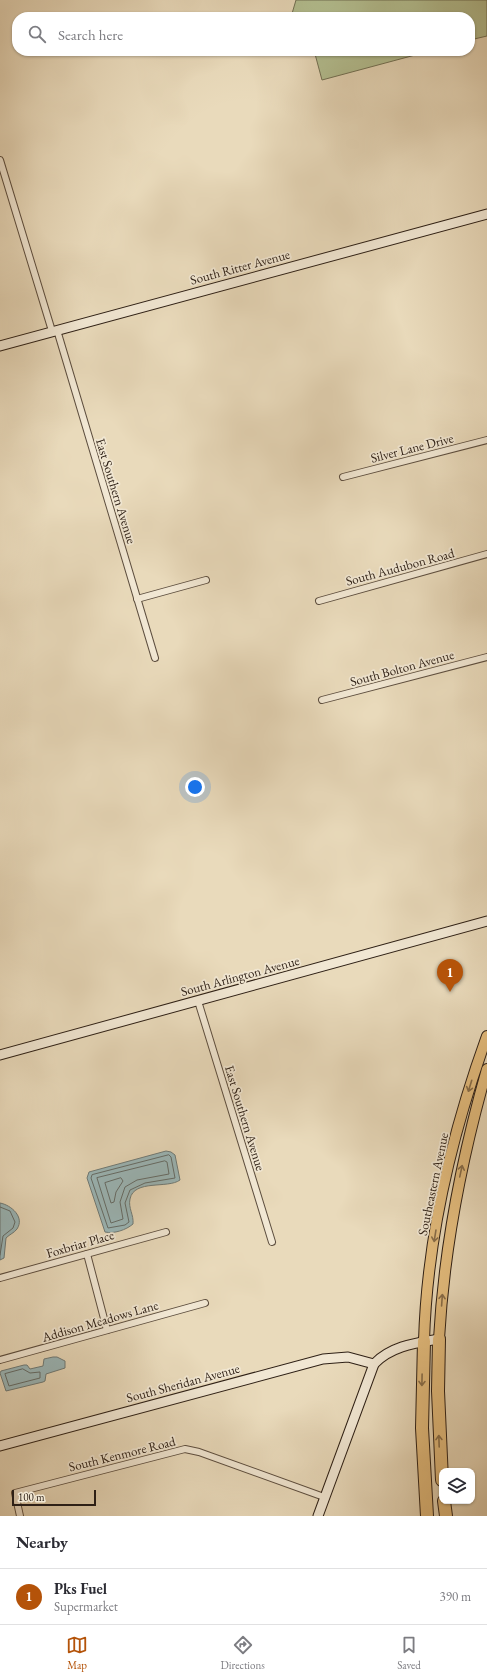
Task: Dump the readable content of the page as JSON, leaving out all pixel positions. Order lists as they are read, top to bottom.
{
  "streets": {
    "main road": ["Southeastern Avenue"],
    "street": [
      "South Ritter Avenue",
      "Silver Lane Drive",
      "East Southern Avenue",
      "South Audubon Road",
      "South Bolton Avenue",
      "South Arlington Avenue",
      "Foxbriar Place",
      "Addison Meadows Lane",
      "South Sheridan Avenue",
      "South Kenmore Road"
    ]
  },
  "crossings": [
    ["South Ritter Avenue", "East Southern Avenue"],
    ["East Southern Avenue", "South Arlington Avenue"]
  ],
  "scale_bar": "100 m",
  "page": {
    "search": "Search here",
    "pins": "1",
    "scale": "100 m",
    "heading": "Nearby",
    "list": [
      {
        "mark": "1",
        "name": "Pks Fuel",
        "note": "Supermarket",
        "value": "390 m"
      }
    ],
    "nav": ["Map", "Directions", "Saved"]
  }
}
